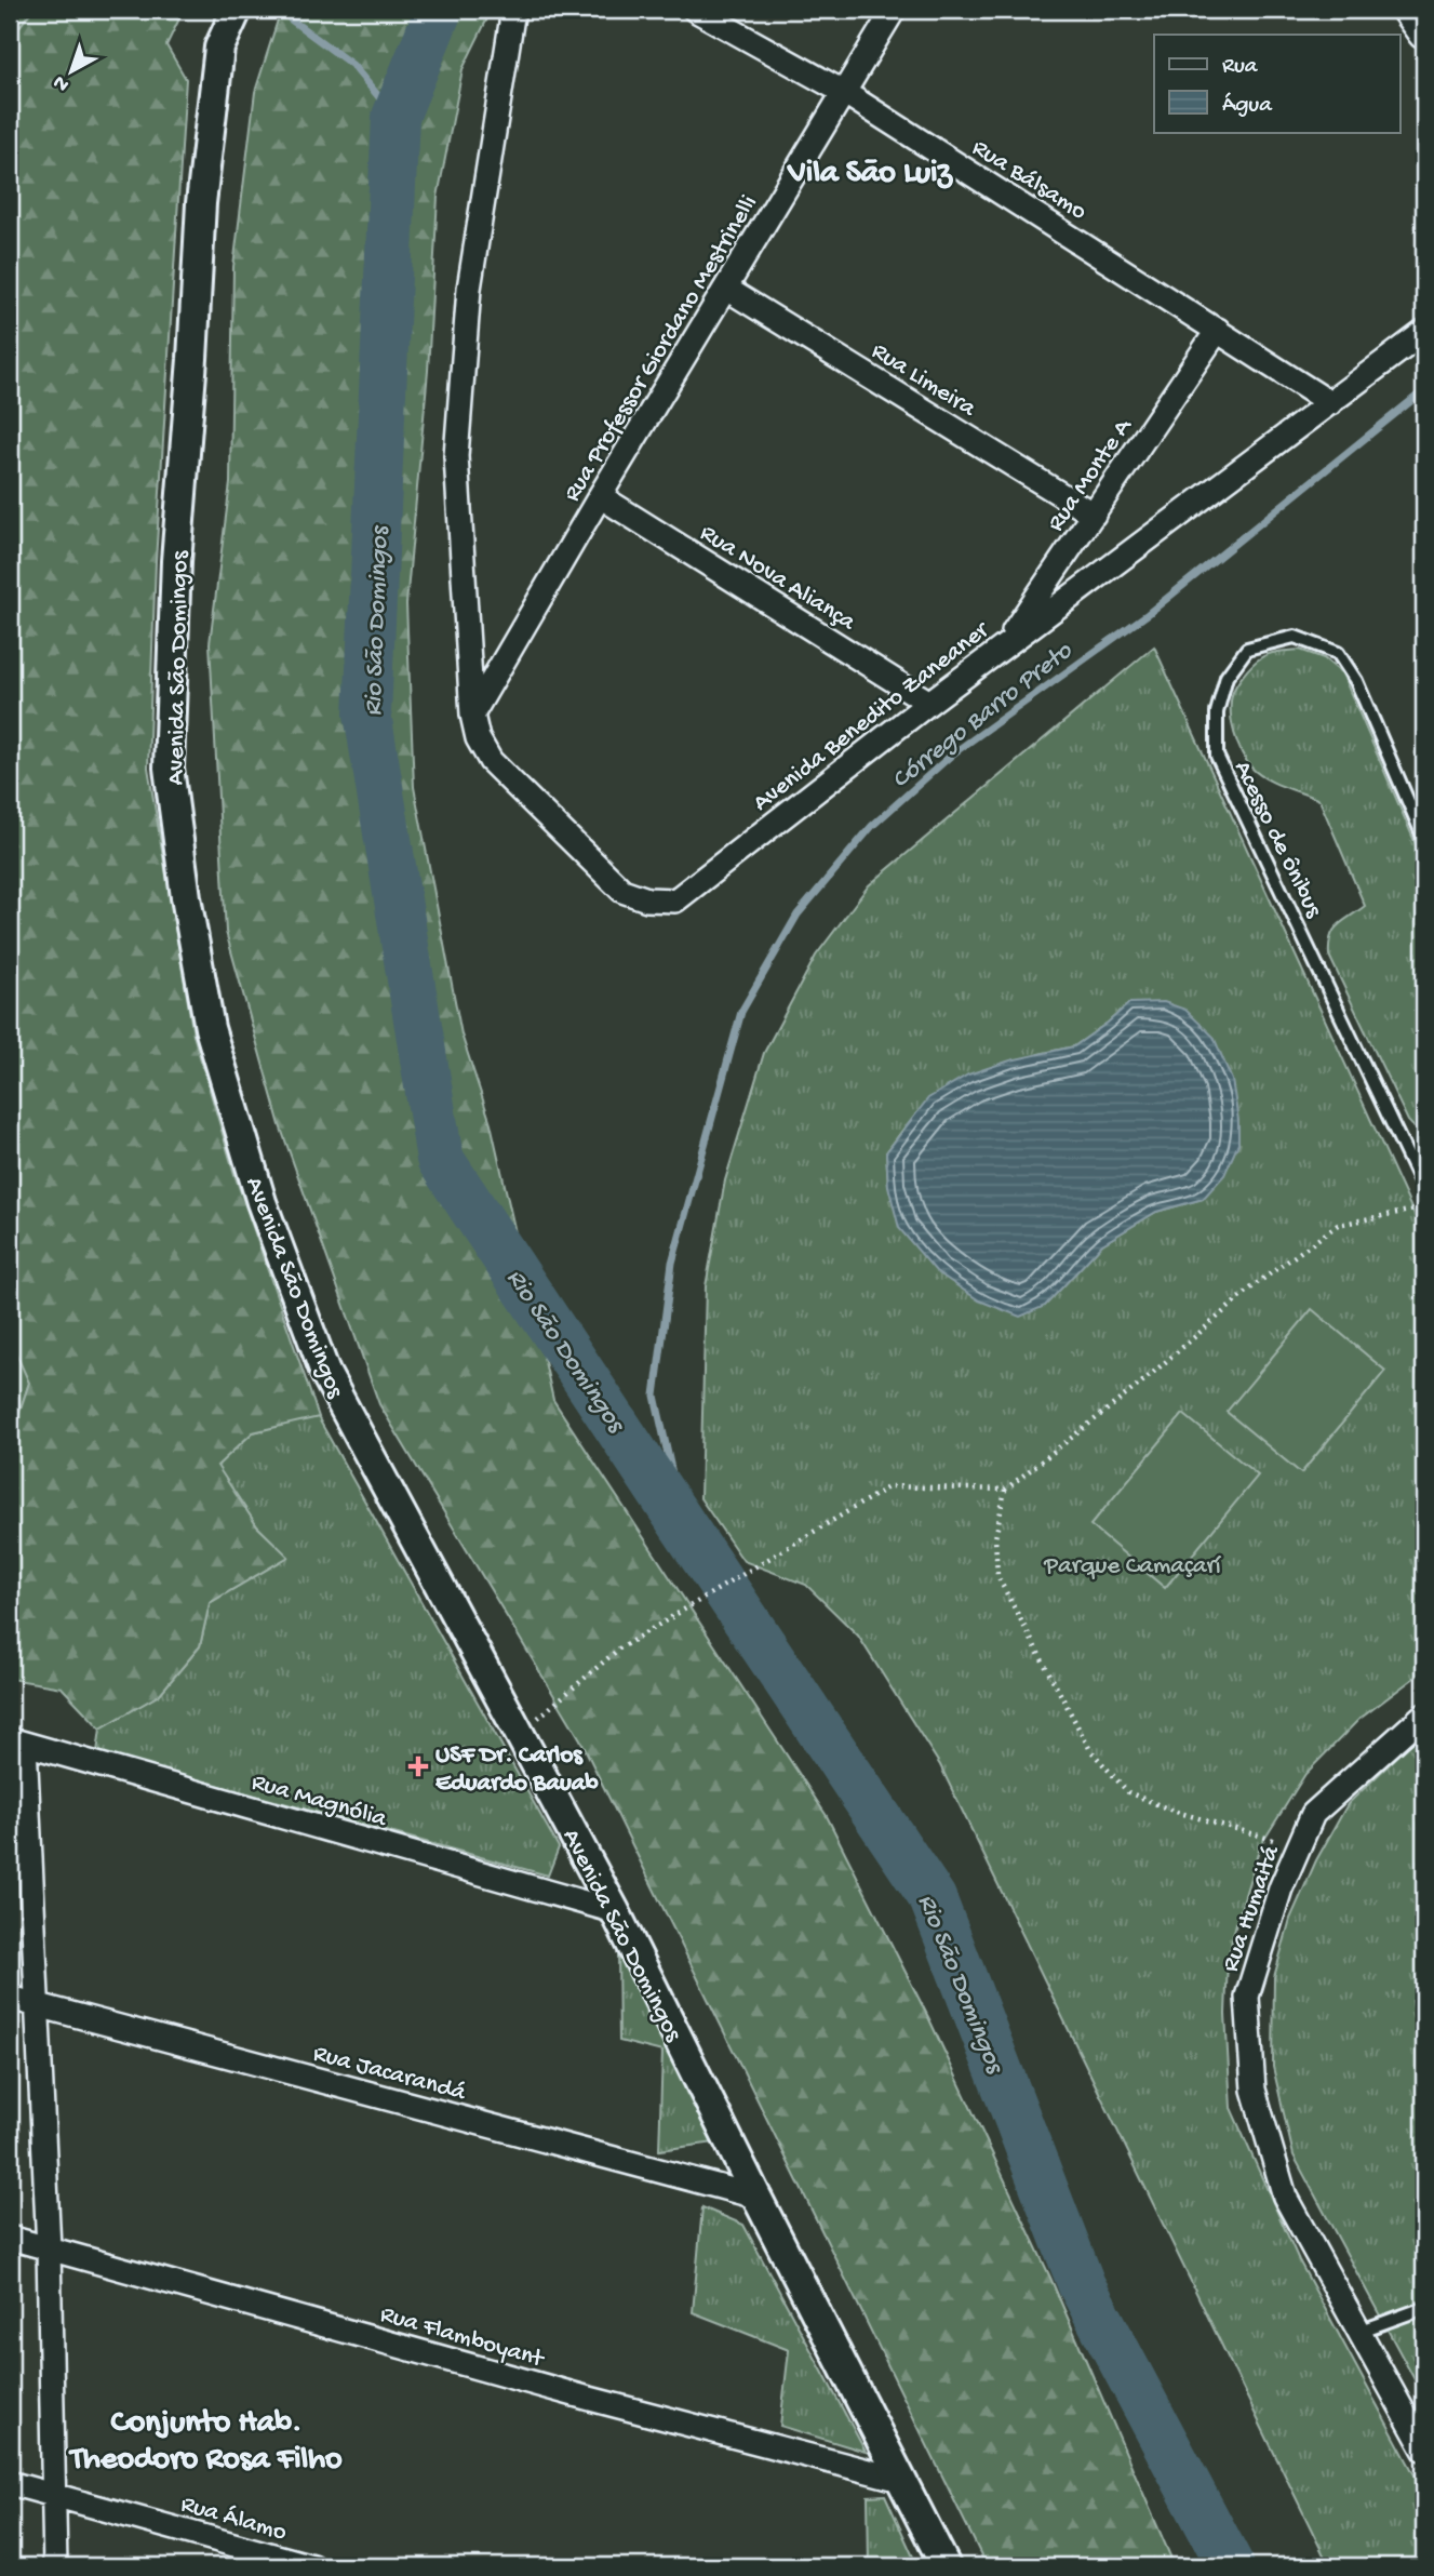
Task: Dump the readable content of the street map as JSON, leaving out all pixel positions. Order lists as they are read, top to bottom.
{
  "streets": {
    "street": [
      "Rua Bálsamo",
      "Rua Professor Giordano Mestrinelli",
      "Rua Limeira",
      "Rua Monte A",
      "Rua Nova Aliança",
      "Avenida São Domingos",
      "Avenida Benedito Zaneaner",
      "Rua Magnólia",
      "Rua Humaitá",
      "Rua Jacarandá",
      "Rua Flamboyant",
      "Rua Álamo"
    ],
    "lane": ["Acesso de ônibus"]
  },
  "crossings": [
    ["Rua Bálsamo", "Rua Professor Giordano Mestrinelli"],
    ["Rua Bálsamo", "Rua Monte A"],
    ["Rua Bálsamo", "Avenida Benedito Zaneaner"],
    ["Rua Professor Giordano Mestrinelli", "Rua Limeira"],
    ["Rua Professor Giordano Mestrinelli", "Rua Nova Aliança"],
    ["Rua Professor Giordano Mestrinelli", "Avenida Benedito Zaneaner"],
    ["Rua Limeira", "Rua Monte A"],
    ["Rua Monte A", "Avenida Benedito Zaneaner"],
    ["Rua Nova Aliança", "Avenida Benedito Zaneaner"],
    ["Avenida São Domingos", "Rua Magnólia"],
    ["Avenida São Domingos", "Rua Jacarandá"],
    ["Avenida São Domingos", "Rua Flamboyant"]
  ],
  "districts": ["Vila São Luiz", "Conjunto Hab. Theodoro Rosa Filho"],
  "water": ["Rio São Domingos", "Córrego Barro Preto"],
  "parks": ["Parque Camaçarí"],
  "places": {
    "health": ["USF Dr. Carlos Eduardo Bauab"]
  },
  "legend": ["Rua", "Água"],
  "north": "bottom left"
}
